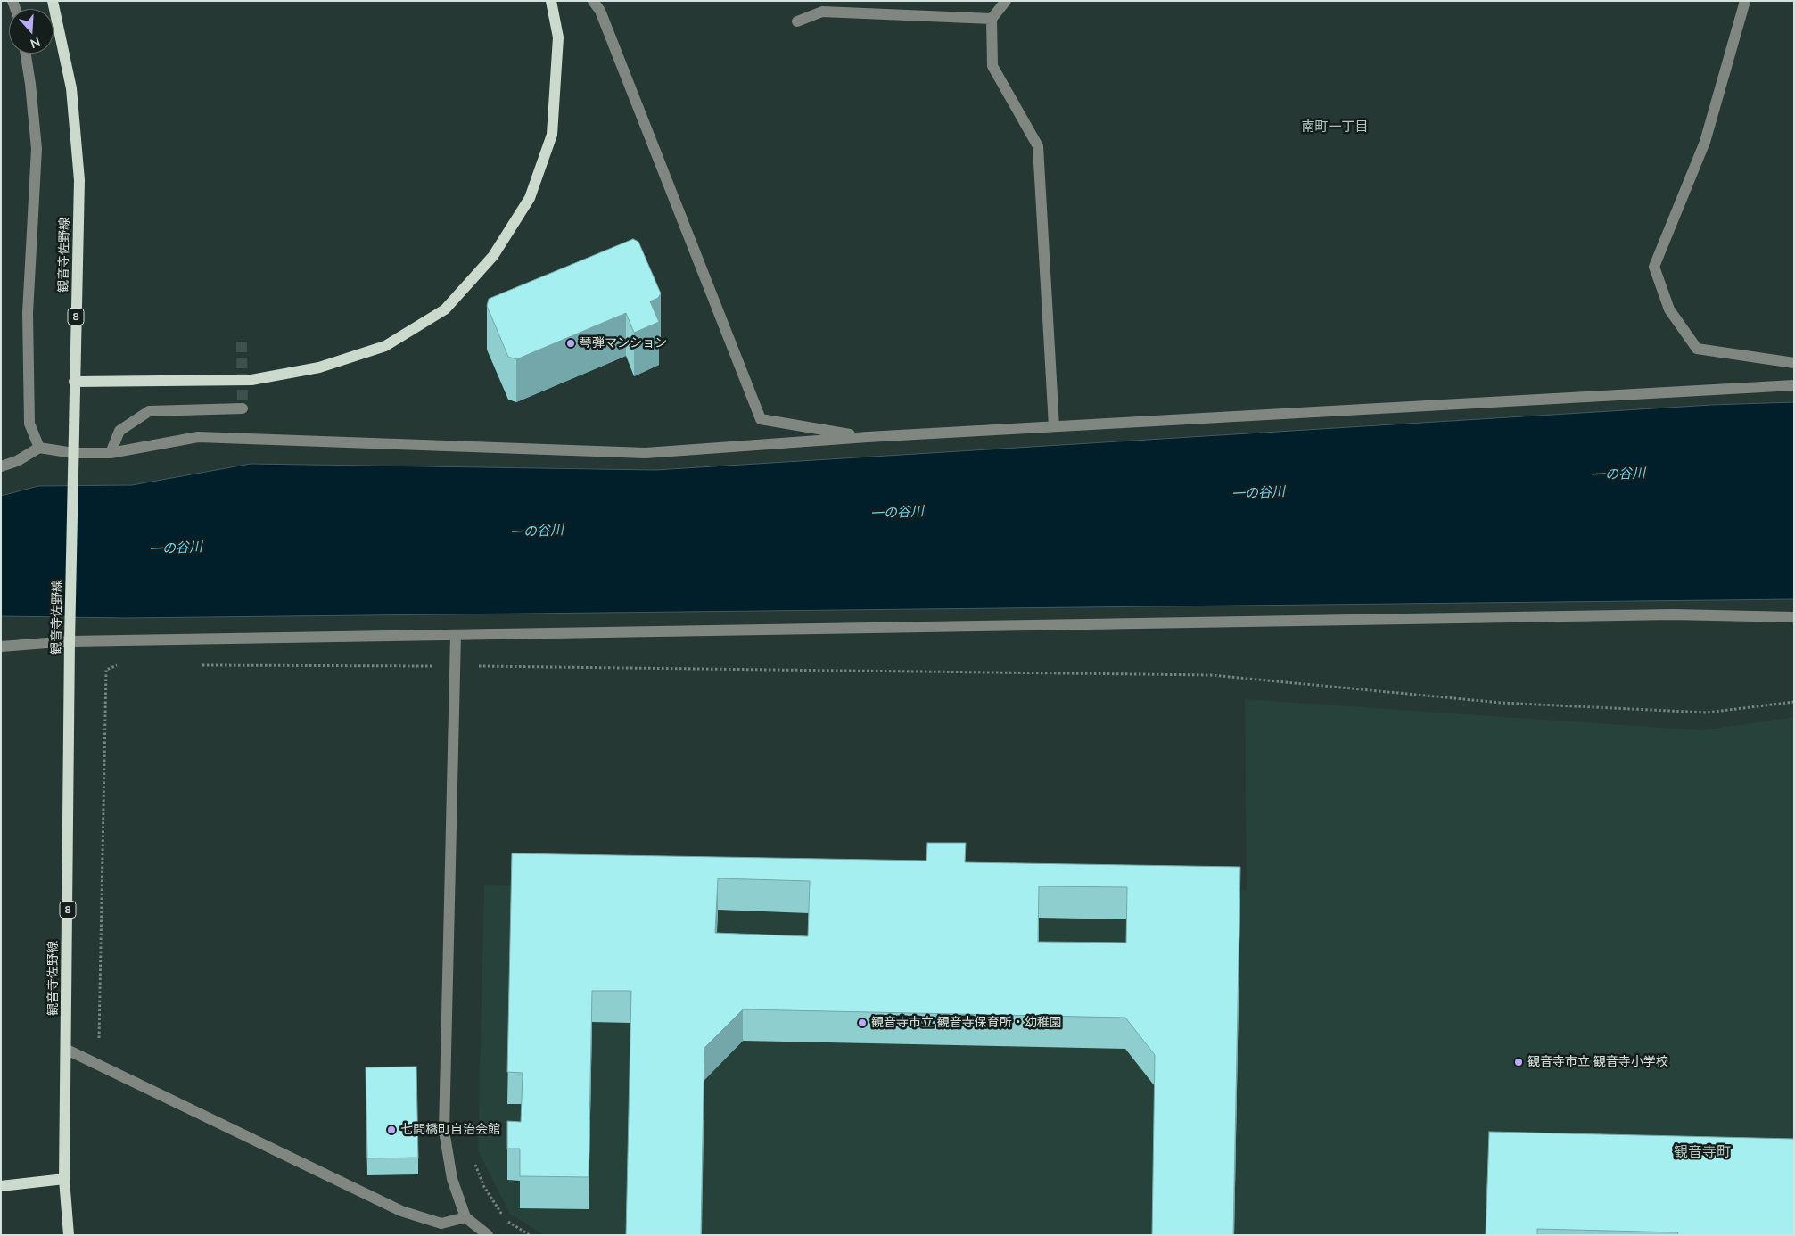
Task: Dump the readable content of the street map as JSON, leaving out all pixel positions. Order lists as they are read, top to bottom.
{
  "streets": {
    "main road": ["観音寺佐野線", "8"]
  },
  "districts": ["南町一丁目", "観音寺町"],
  "water": ["一の谷川"],
  "places": [
    "琴弾マンション",
    "観音寺市立 観音寺保育所・幼稚園",
    "観音寺市立 観音寺小学校",
    "七間橋町自治会館"
  ],
  "north": "bottom"
}
